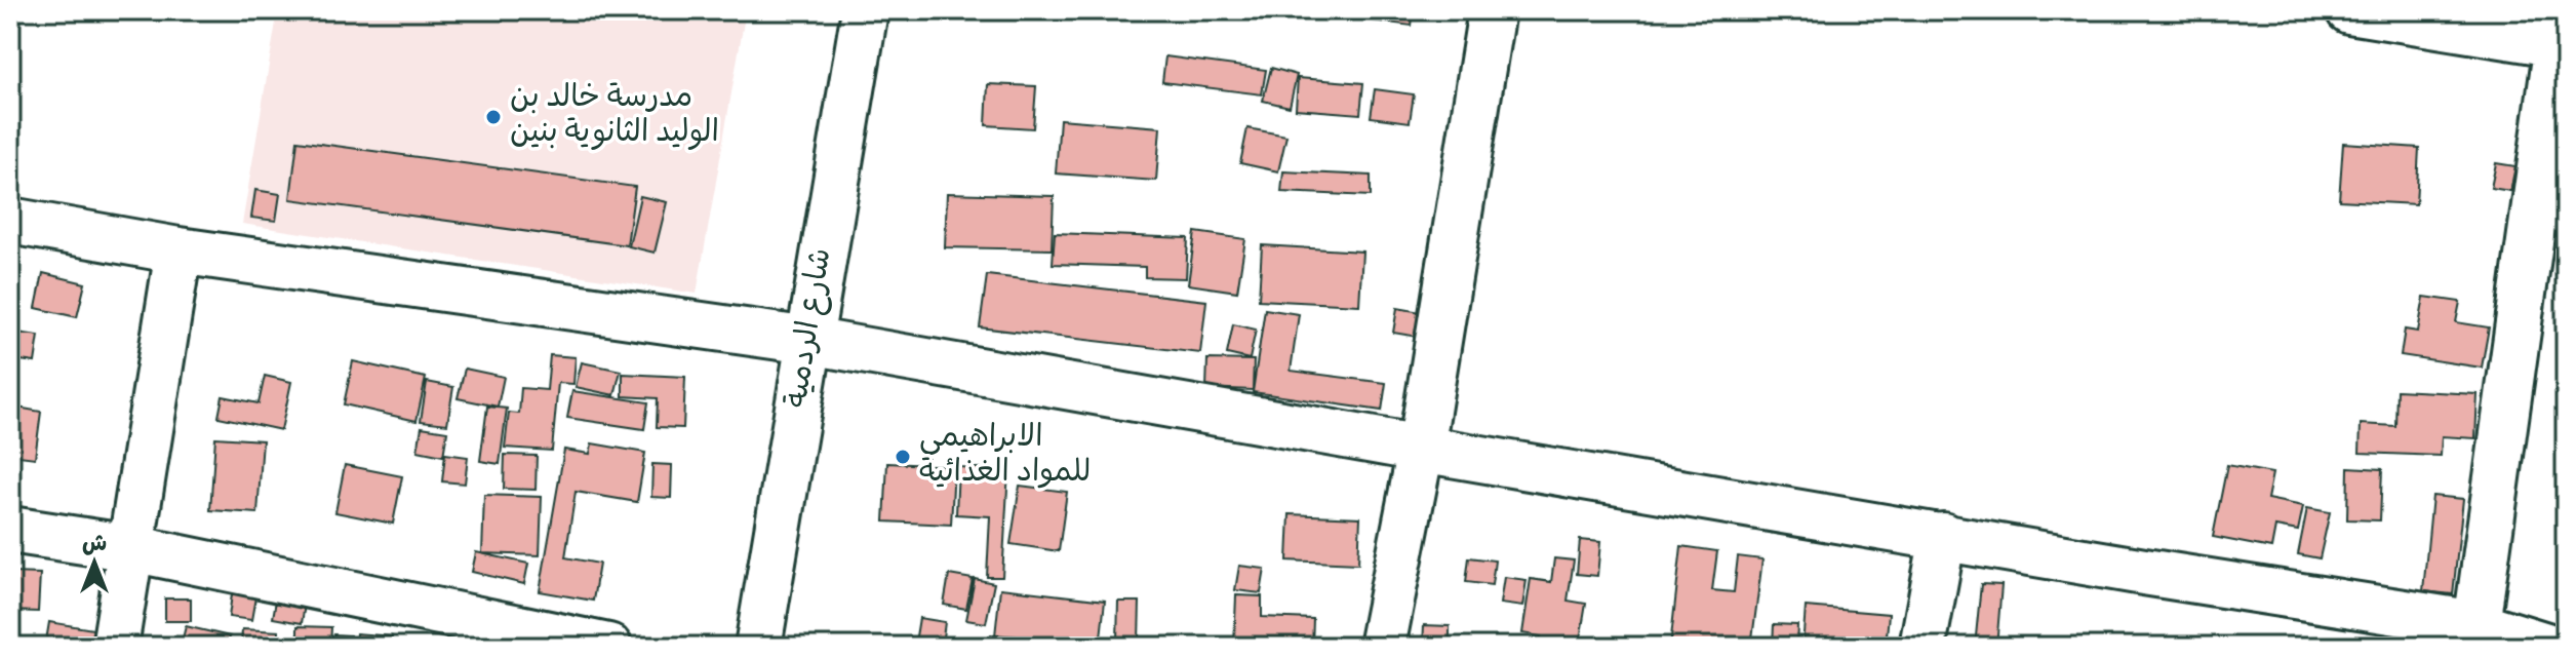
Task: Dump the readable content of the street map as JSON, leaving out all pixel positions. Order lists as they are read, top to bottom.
{
  "streets": {
    "street": ["شارع الردمية"]
  },
  "places": ["مدرسة خالد بن الوليد الثانوية بنين", "الابراهيمي للمواد الغذائية"],
  "north": "top"
}
